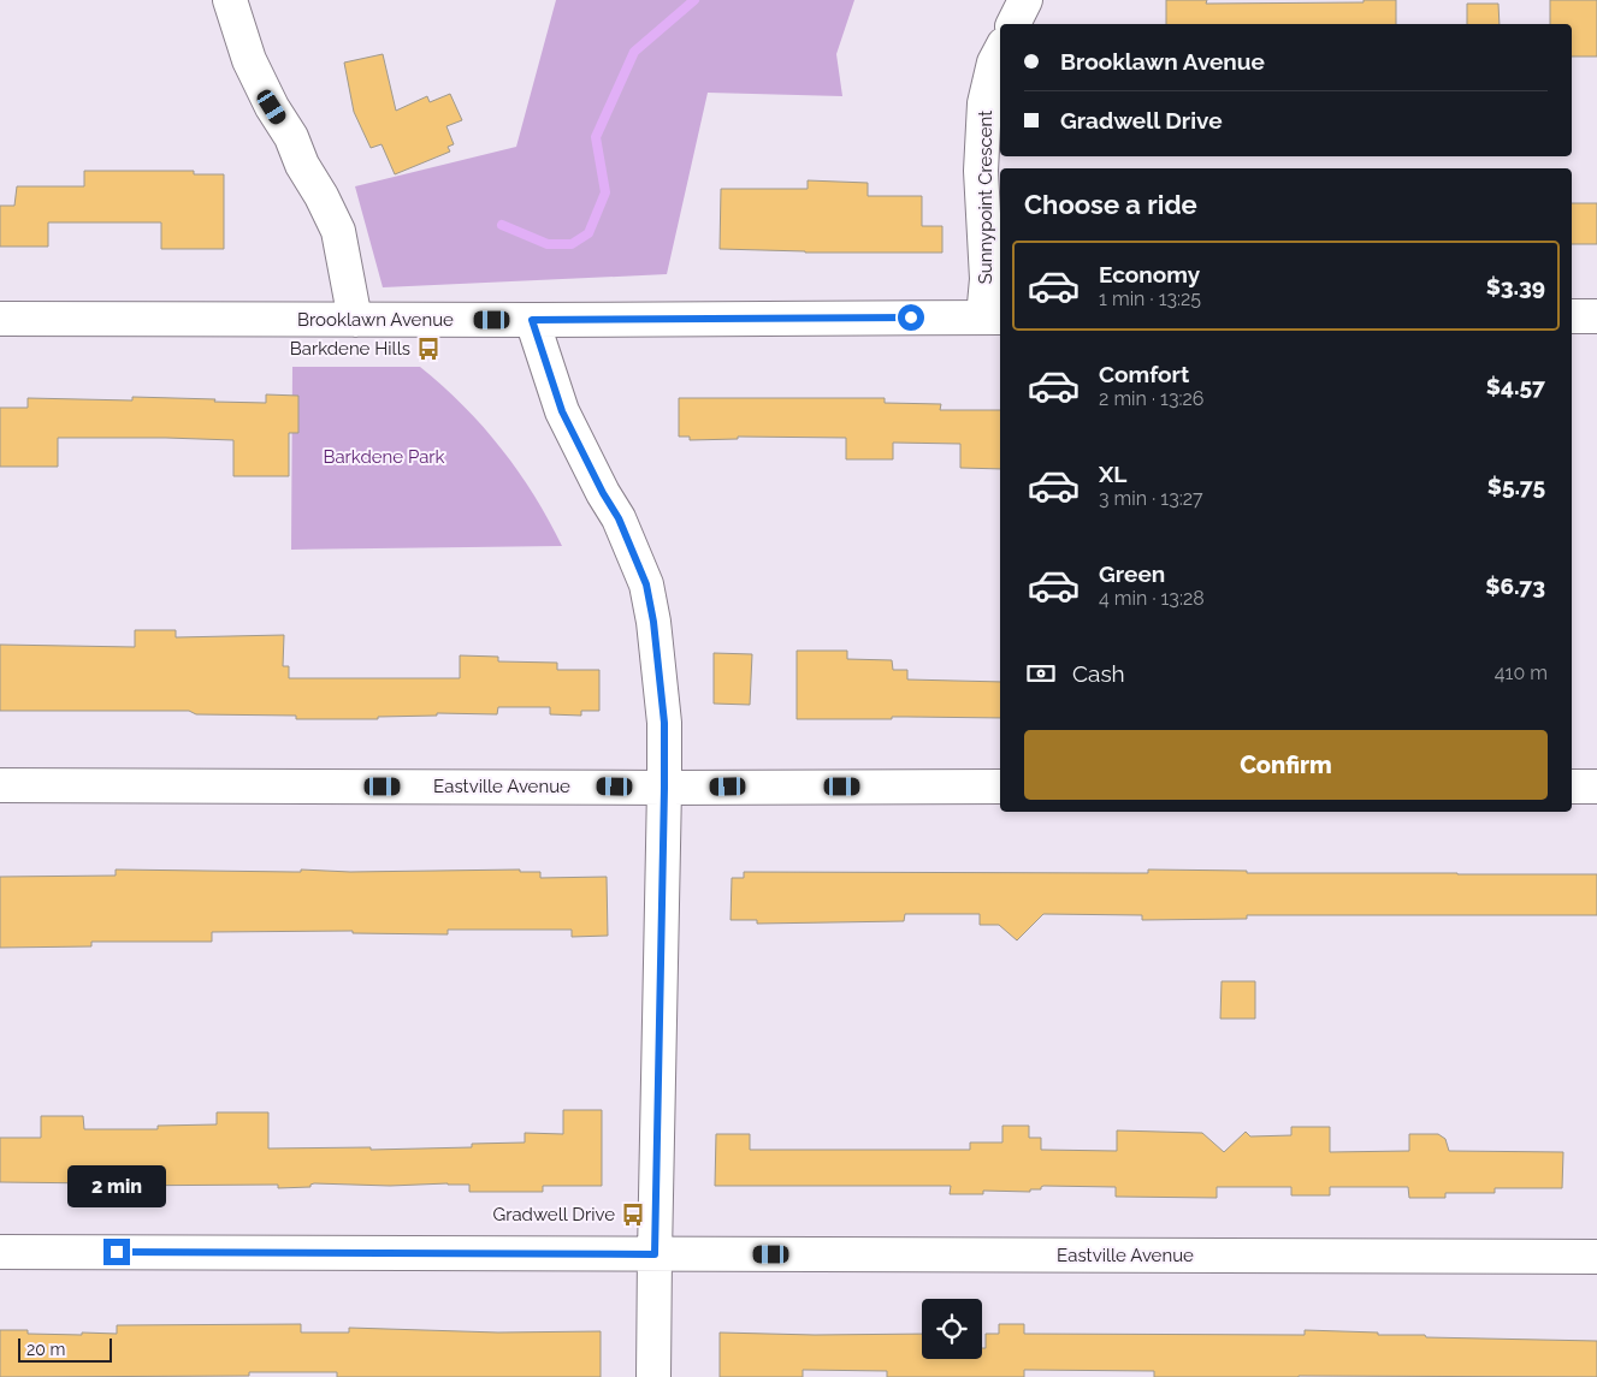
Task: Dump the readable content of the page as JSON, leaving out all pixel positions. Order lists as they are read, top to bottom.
{
  "streets": {
    "street": ["Sunnypoint Crescent", "Brooklawn Avenue", "Eastville Avenue"]
  },
  "crossings": [
    ["Sunnypoint Crescent", "Brooklawn Avenue"]
  ],
  "parks": ["Barkdene Park"],
  "places": {
    "bus stop": ["Barkdene Hills", "Gradwell Drive"]
  },
  "scale_bar": "20 m",
  "page": {
    "banner": ["Brooklawn Avenue", "Gradwell Drive"],
    "heading": "Choose a ride",
    "list": [
      {
        "name": "Economy",
        "note": "1 min · 13:25",
        "value": "$3.39"
      },
      {
        "name": "Comfort",
        "note": "2 min · 13:26",
        "value": "$4.57"
      },
      {
        "name": "XL",
        "note": "3 min · 13:27",
        "value": "$5.75"
      },
      {
        "name": "Green",
        "note": "4 min · 13:28",
        "value": "$6.73"
      }
    ],
    "pay": ["Cash", "410 m"],
    "buttons": "Confirm",
    "bubble": "2 min",
    "scale": "20 m"
  }
}
